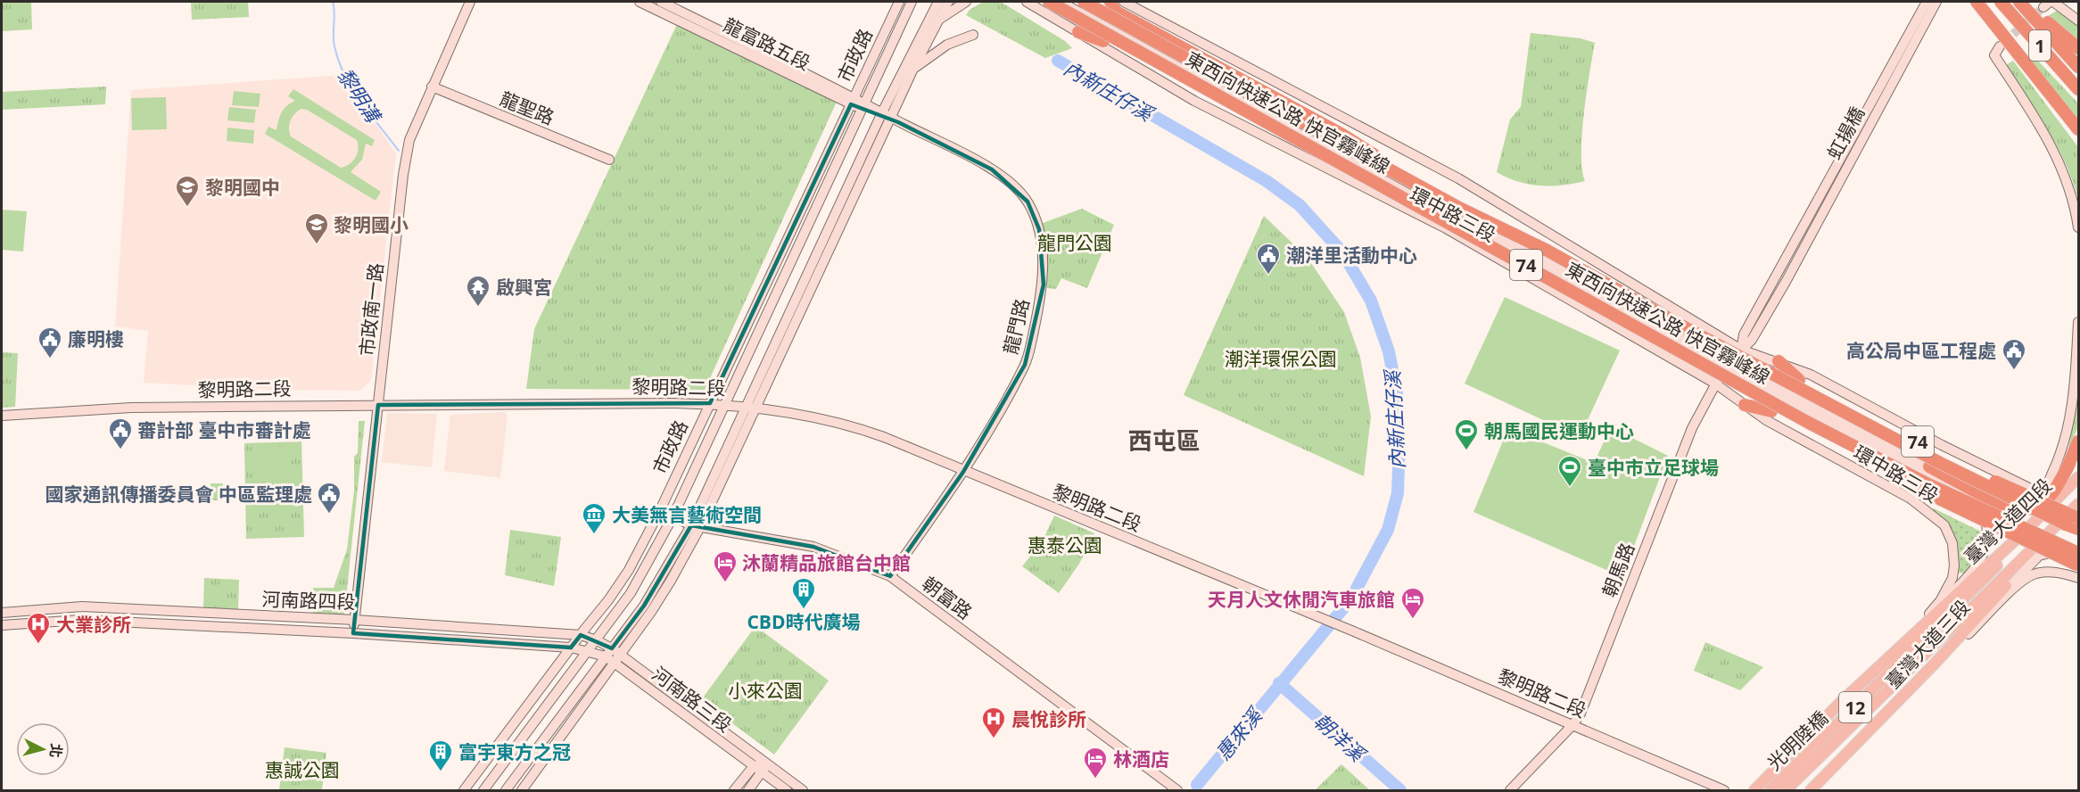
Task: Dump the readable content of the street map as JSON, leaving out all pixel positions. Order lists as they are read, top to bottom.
{
  "streets": {
    "highway": ["1", "東西向快速公路 快官霧峰線", "74"],
    "main road": [
      "臺灣大道四段",
      "臺灣大道三段",
      "12",
      "光明陸橋"
    ],
    "street": [
      "龍富路五段",
      "市政路",
      "龍聖路",
      "虹揚橋",
      "環中路三段",
      "市政南一路",
      "龍門路",
      "黎明路二段",
      "朝馬路",
      "朝富路",
      "河南路四段",
      "河南路三段"
    ]
  },
  "crossings": [
    ["龍富路五段", "市政路"],
    ["龍富路五段", "龍門路"],
    ["市政路", "龍門路"],
    ["市政路", "黎明路二段"],
    ["市政路", "朝富路"],
    ["市政路", "河南路四段"],
    ["市政路", "河南路三段"],
    ["龍聖路", "市政南一路"],
    ["東西向快速公路 快官霧峰線", "74"],
    ["東西向快速公路 快官霧峰線", "臺灣大道四段"],
    ["東西向快速公路 快官霧峰線", "12"],
    ["虹揚橋", "朝馬路"],
    ["環中路三段", "74"],
    ["環中路三段", "朝馬路"],
    ["環中路三段", "臺灣大道三段"],
    ["74", "12"],
    ["市政南一路", "黎明路二段"],
    ["市政南一路", "河南路四段"],
    ["龍門路", "黎明路二段"],
    ["龍門路", "朝富路"],
    ["黎明路二段", "朝馬路"],
    ["臺灣大道四段", "臺灣大道三段"],
    ["臺灣大道四段", "12"],
    ["河南路四段", "河南路三段"],
    ["臺灣大道三段", "12"],
    ["臺灣大道三段", "光明陸橋"]
  ],
  "districts": ["西屯區"],
  "water": [
    "內新庄仔溪",
    "黎明溝",
    "惠來溪",
    "朝洋溪"
  ],
  "parks": [
    "龍門公園",
    "潮洋環保公園",
    "惠泰公園",
    "小來公園",
    "惠誠公園"
  ],
  "places": {
    "school or university": ["黎明國中", "黎明國小"],
    "public building": [
      "潮洋里活動中心",
      "廉明樓",
      "高公局中區工程處",
      "審計部 臺中市審計處",
      "國家通訊傳播委員會 中區監理處"
    ],
    "temple": ["啟興宮"],
    "sports": ["朝馬國民運動中心", "臺中市立足球場"],
    "museum": ["大美無言藝術空間"],
    "hotel": ["沐蘭精品旅館台中館", "天月人文休閒汽車旅館", "林酒店"],
    "building": ["CBD時代廣場", "富宇東方之冠"],
    "hospital": ["大業診所", "晨悅診所"]
  },
  "north": "right"
}
